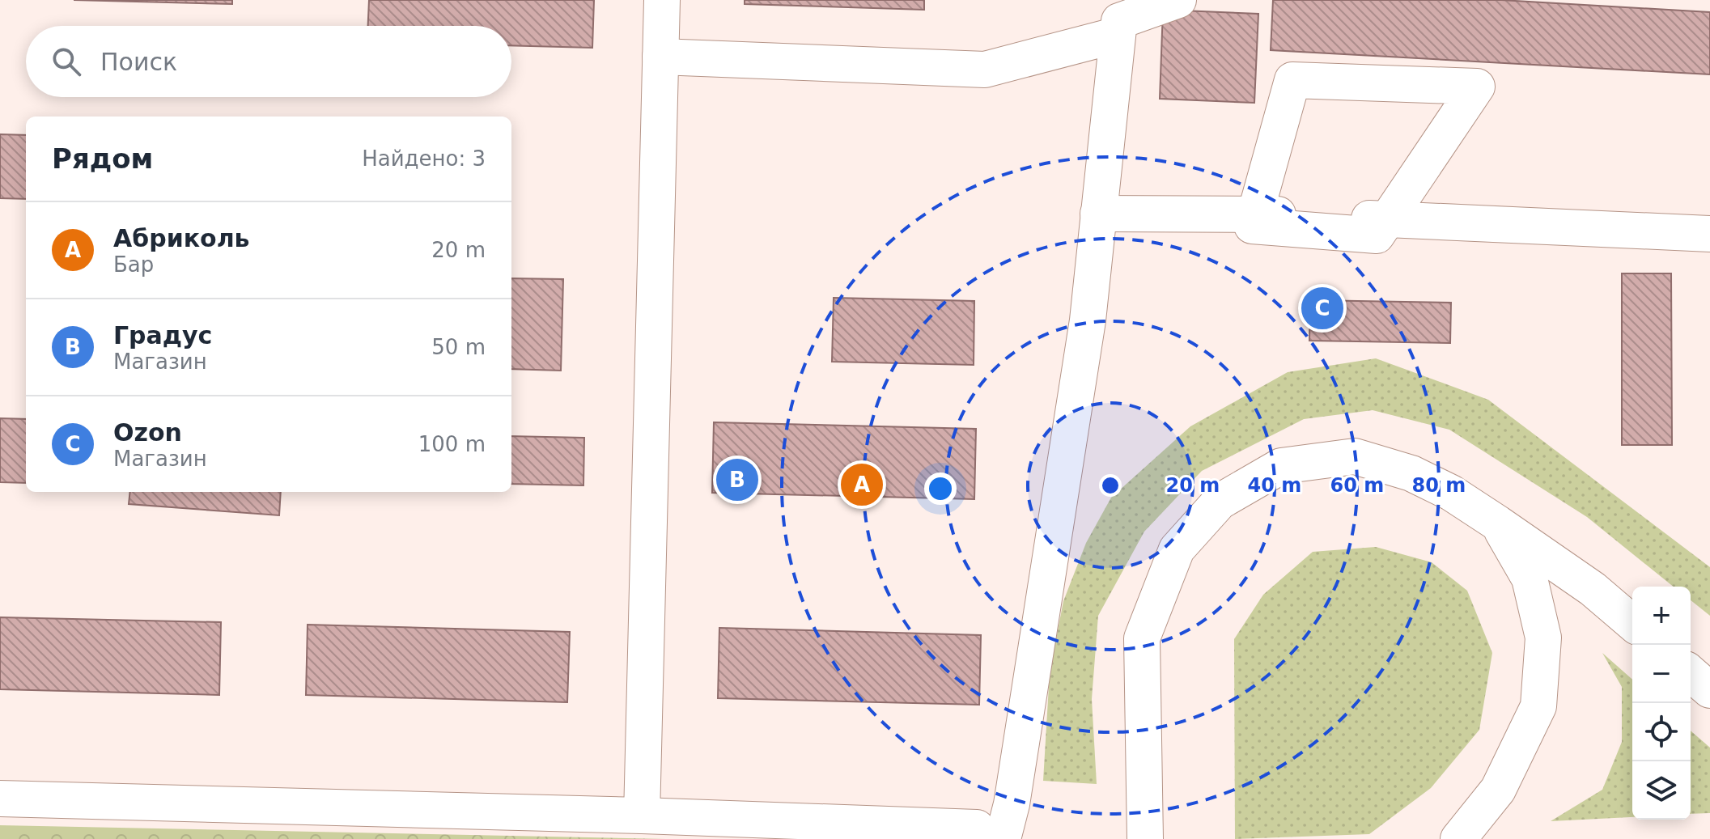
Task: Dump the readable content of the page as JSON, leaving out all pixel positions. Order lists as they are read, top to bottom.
{
  "page": {
    "search": "Поиск",
    "heading": ["Рядом", "Найдено: 3"],
    "list": [
      {
        "mark": "A",
        "name": "Абриколь",
        "note": "Бар",
        "value": "20 m"
      },
      {
        "mark": "B",
        "name": "Градус",
        "note": "Магазин",
        "value": "50 m"
      },
      {
        "mark": "C",
        "name": "Ozon",
        "note": "Магазин",
        "value": "100 m"
      }
    ],
    "pins": ["C", "B", "A"],
    "map_buttons": ["+", "−"]
  },
  "rings": [
    "20 m",
    "40 m",
    "60 m",
    "80 m"
  ]
}
